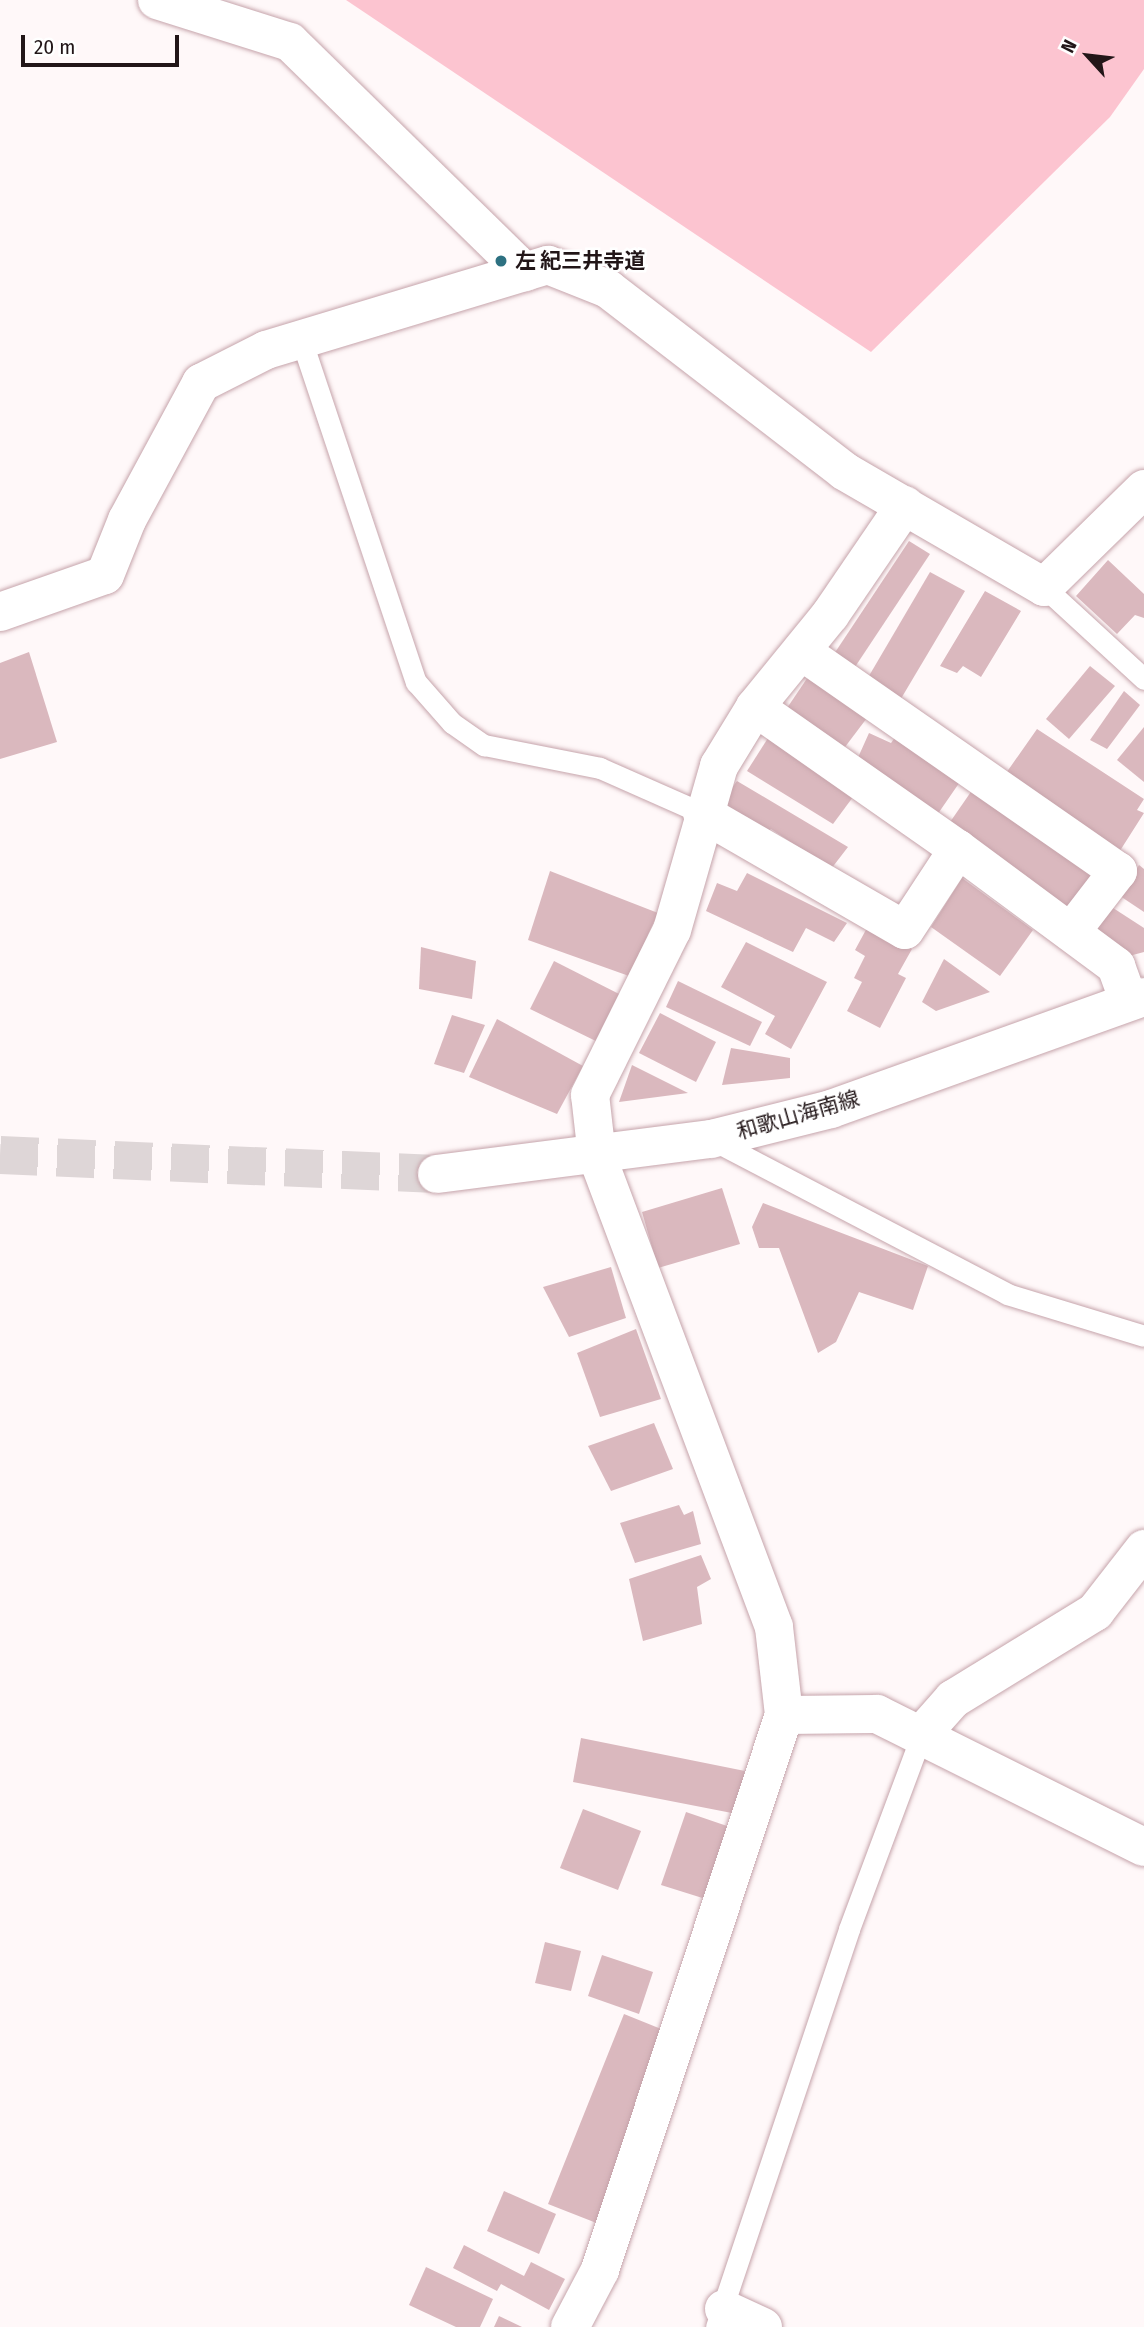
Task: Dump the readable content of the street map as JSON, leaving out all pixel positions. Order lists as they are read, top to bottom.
{
  "streets": {
    "street": ["和歌山海南線"]
  },
  "places": ["左 紀三井寺道"],
  "scale_bar": "20 m",
  "north": "top left"
}
